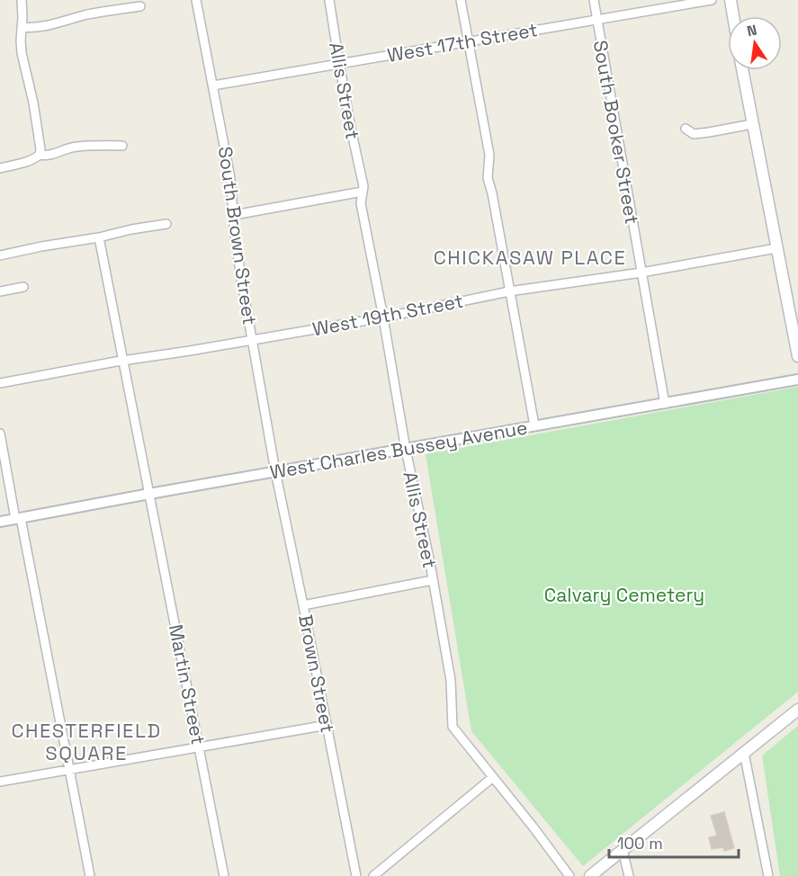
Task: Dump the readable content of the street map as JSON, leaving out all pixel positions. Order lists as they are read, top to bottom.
{
  "streets": {
    "street": [
      "West 17th Street",
      "Allis Street",
      "South Booker Street",
      "South Brown Street",
      "West 19th Street",
      "West Charles Bussey Avenue",
      "Brown Street",
      "Martin Street"
    ]
  },
  "crossings": [
    ["West 17th Street", "Allis Street"],
    ["West 17th Street", "South Booker Street"],
    ["West 17th Street", "South Brown Street"],
    ["Allis Street", "West 19th Street"],
    ["Allis Street", "West Charles Bussey Avenue"],
    ["South Booker Street", "West 19th Street"],
    ["South Booker Street", "West Charles Bussey Avenue"],
    ["South Brown Street", "West 19th Street"],
    ["South Brown Street", "West Charles Bussey Avenue"],
    ["South Brown Street", "Brown Street"],
    ["West 19th Street", "Martin Street"],
    ["West Charles Bussey Avenue", "Brown Street"],
    ["West Charles Bussey Avenue", "Martin Street"]
  ],
  "districts": ["CHICKASAW PLACE", "CHESTERFIELD SQUARE"],
  "parks": ["Calvary Cemetery"],
  "scale_bar": "100 m",
  "north": "top"
}
